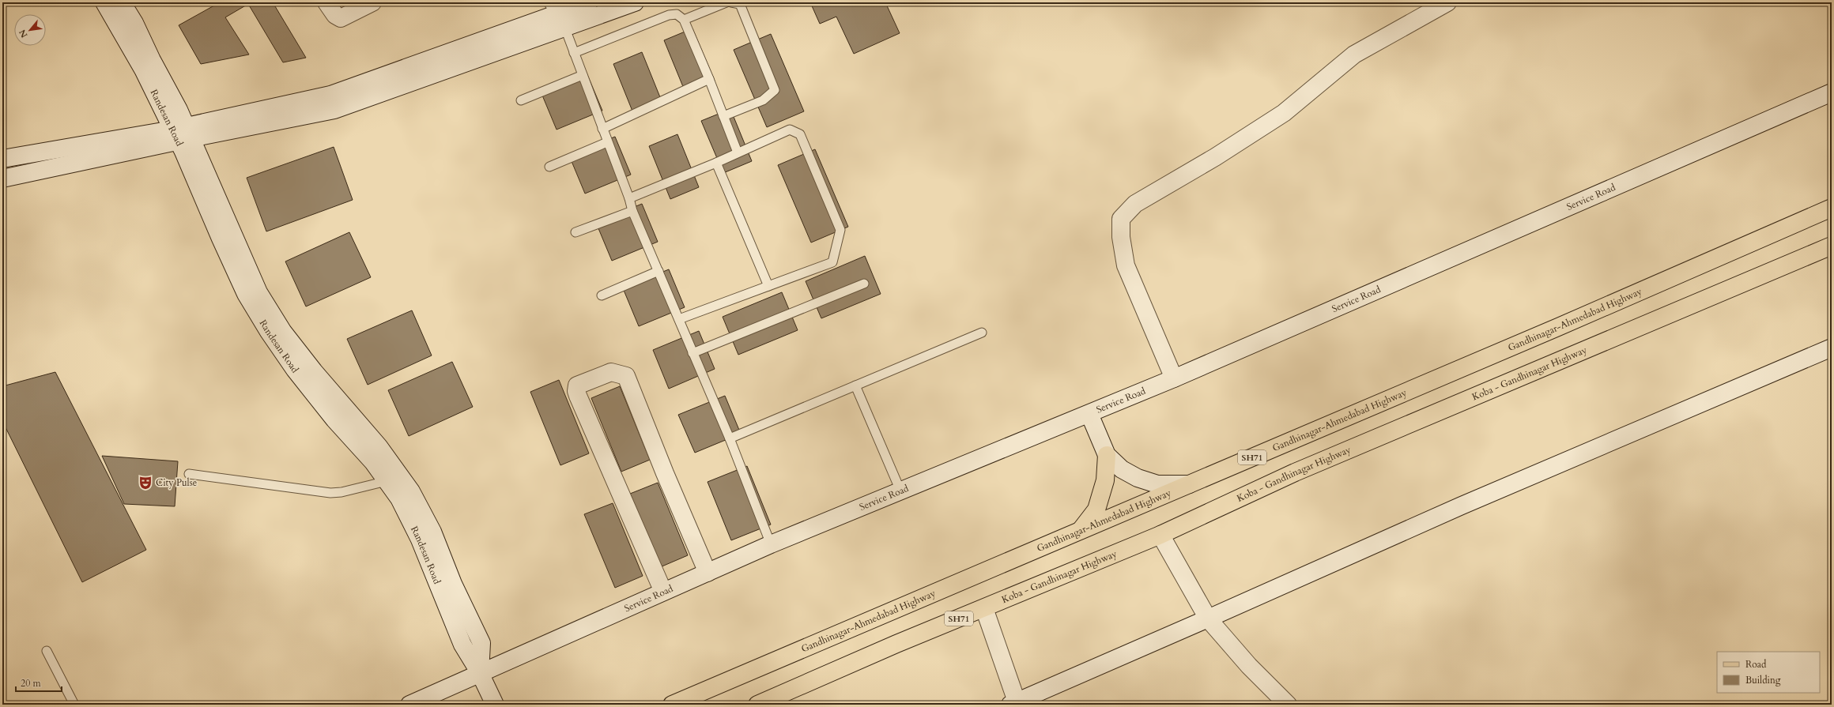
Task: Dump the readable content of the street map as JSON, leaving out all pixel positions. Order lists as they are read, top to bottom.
{
  "streets": {
    "main road": ["Gandhinagar-Ahmedabad Highway", "Koba - Gandhinagar Highway", "SH71"],
    "street": ["Randesan Road", "Service Road"]
  },
  "crossings": [
    ["Randesan Road", "Service Road"]
  ],
  "places": {
    "theatre": ["City Pulse"]
  },
  "legend": ["Road", "Building"],
  "scale_bar": "20 m",
  "north": "bottom left"
}
